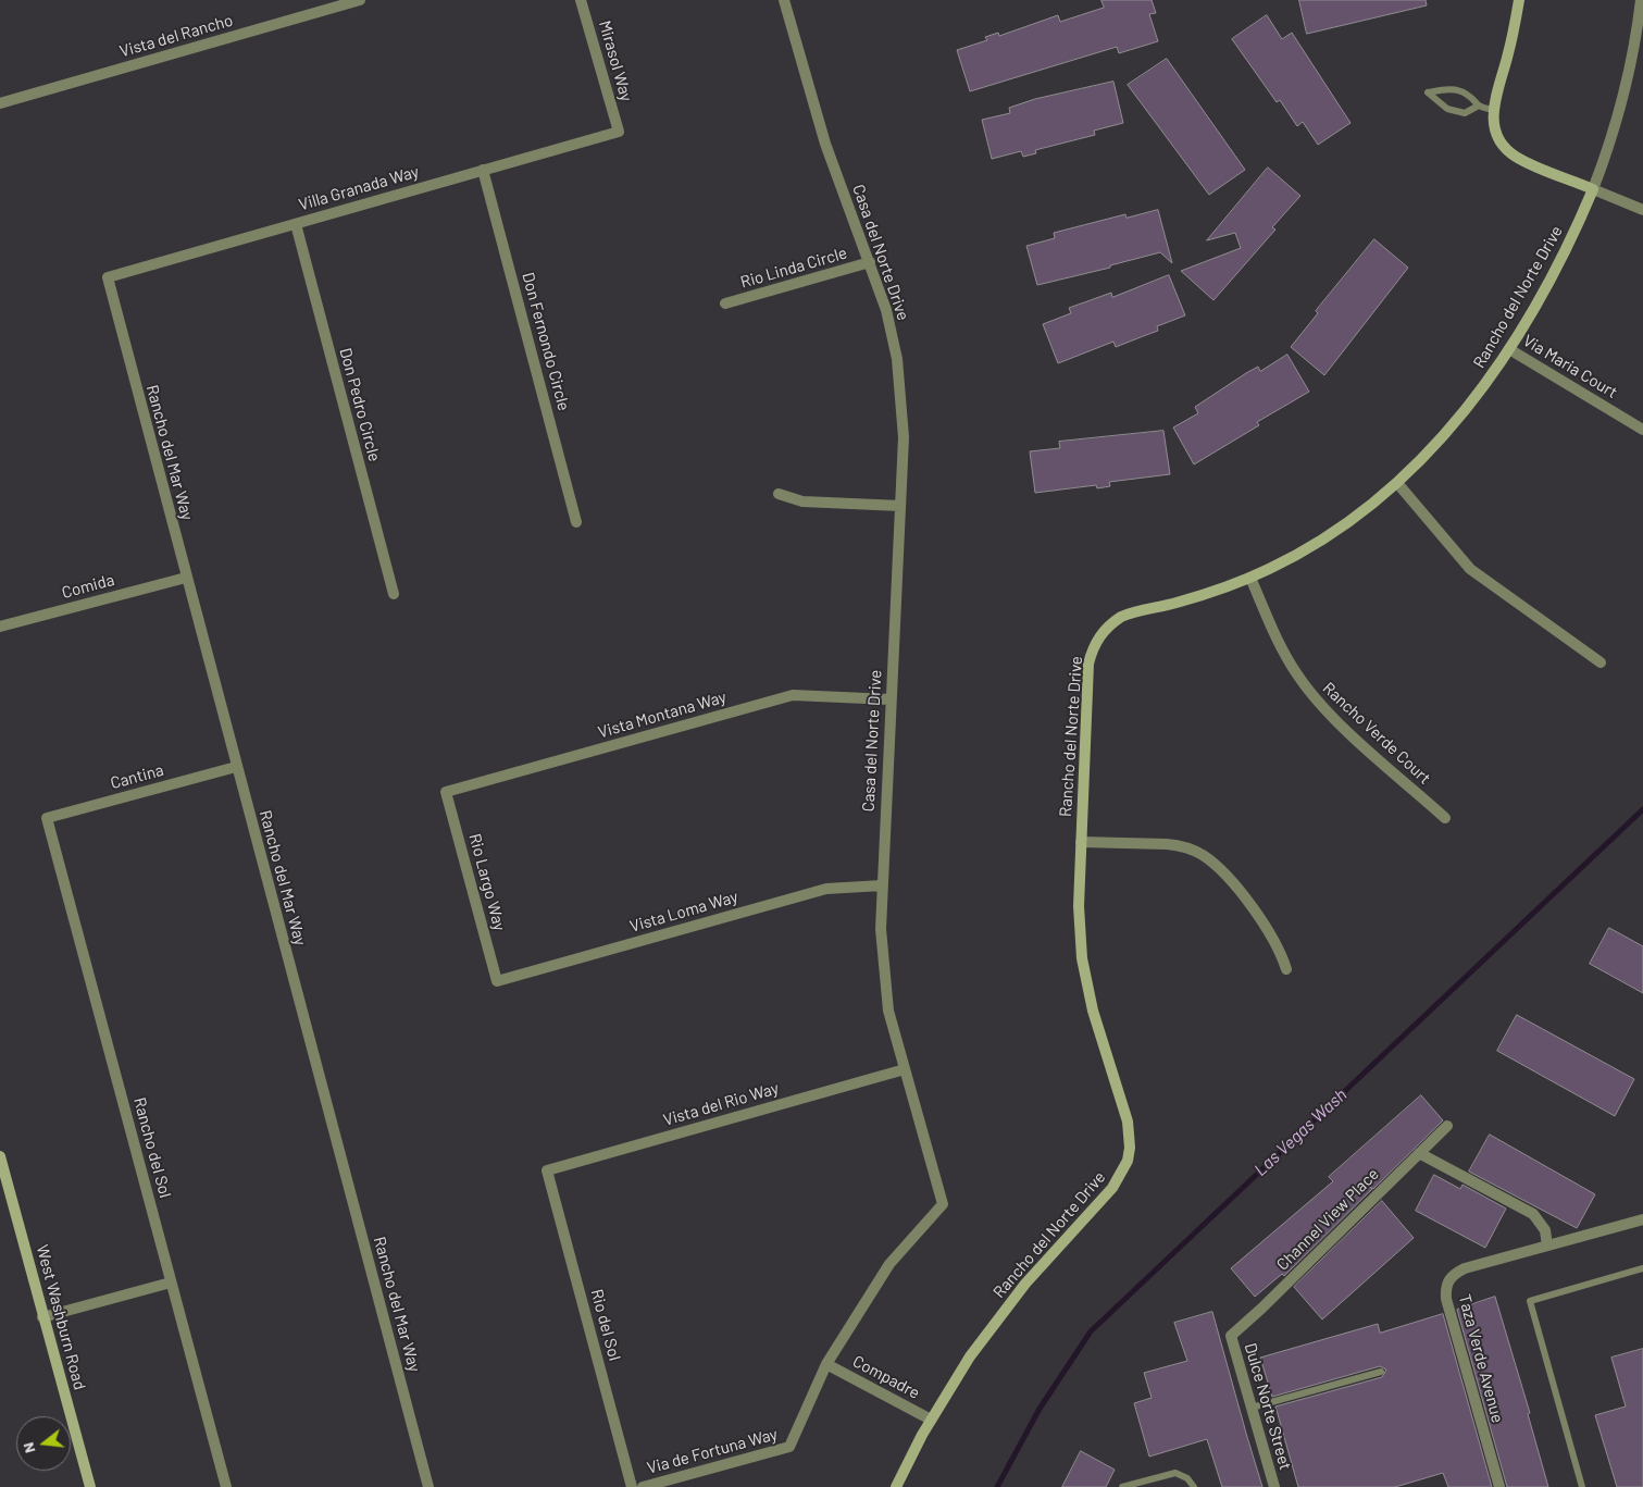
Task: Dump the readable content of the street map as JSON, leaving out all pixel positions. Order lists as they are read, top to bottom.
{
  "streets": {
    "street": [
      "Vista del Rancho",
      "Mirasol Way",
      "Villa Granada Way",
      "Casa del Norte Drive",
      "Rio Linda Circle",
      "Rancho del Norte Drive",
      "Don Fernondo Circle",
      "Via Maria Court",
      "Don Pedro Circle",
      "Rancho del Mar Way",
      "Comida",
      "Vista Montana Way",
      "Rancho Verde Court",
      "Cantina",
      "Rio Largo Way",
      "Vista Loma Way",
      "Vista del Rio Way",
      "Rancho del Sol",
      "Channel View Place",
      "West Washburn Road",
      "Rio del Sol",
      "Taza Verde Avenue",
      "Compadre",
      "Dulce Norte Street",
      "Via de Fortuna Way"
    ]
  },
  "crossings": [
    ["Mirasol Way", "Villa Granada Way"],
    ["Villa Granada Way", "Don Fernondo Circle"],
    ["Villa Granada Way", "Don Pedro Circle"],
    ["Villa Granada Way", "Rancho del Mar Way"],
    ["Casa del Norte Drive", "Rio Linda Circle"],
    ["Casa del Norte Drive", "Vista Montana Way"],
    ["Casa del Norte Drive", "Vista Loma Way"],
    ["Casa del Norte Drive", "Vista del Rio Way"],
    ["Casa del Norte Drive", "Compadre"],
    ["Casa del Norte Drive", "Via de Fortuna Way"],
    ["Rancho del Norte Drive", "Via Maria Court"],
    ["Rancho del Norte Drive", "Rancho Verde Court"],
    ["Rancho del Norte Drive", "Compadre"],
    ["Rancho del Mar Way", "Comida"],
    ["Rancho del Mar Way", "Cantina"],
    ["Vista Montana Way", "Rio Largo Way"],
    ["Cantina", "Rancho del Sol"],
    ["Rio Largo Way", "Vista Loma Way"],
    ["Vista del Rio Way", "Rio del Sol"],
    ["Channel View Place", "Dulce Norte Street"]
  ],
  "water": ["Las Vegas Wash"],
  "north": "left"
}
